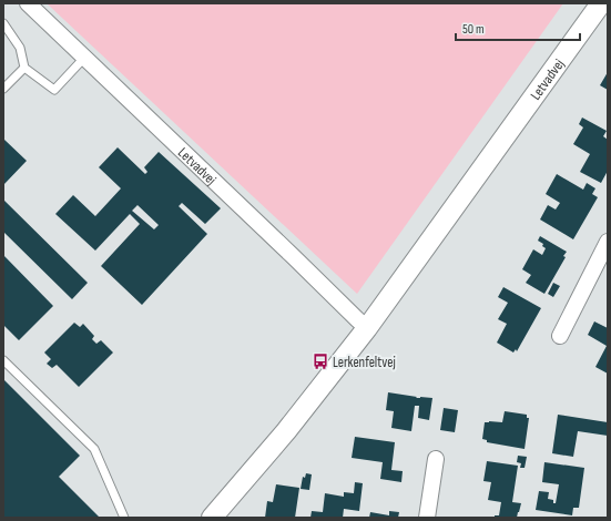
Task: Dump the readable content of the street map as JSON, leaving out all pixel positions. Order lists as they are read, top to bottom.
{
  "streets": {
    "street": ["Letvadvej"]
  },
  "places": {
    "bus stop": ["Lerkenfeltvej"]
  },
  "scale_bar": "50 m"
}
